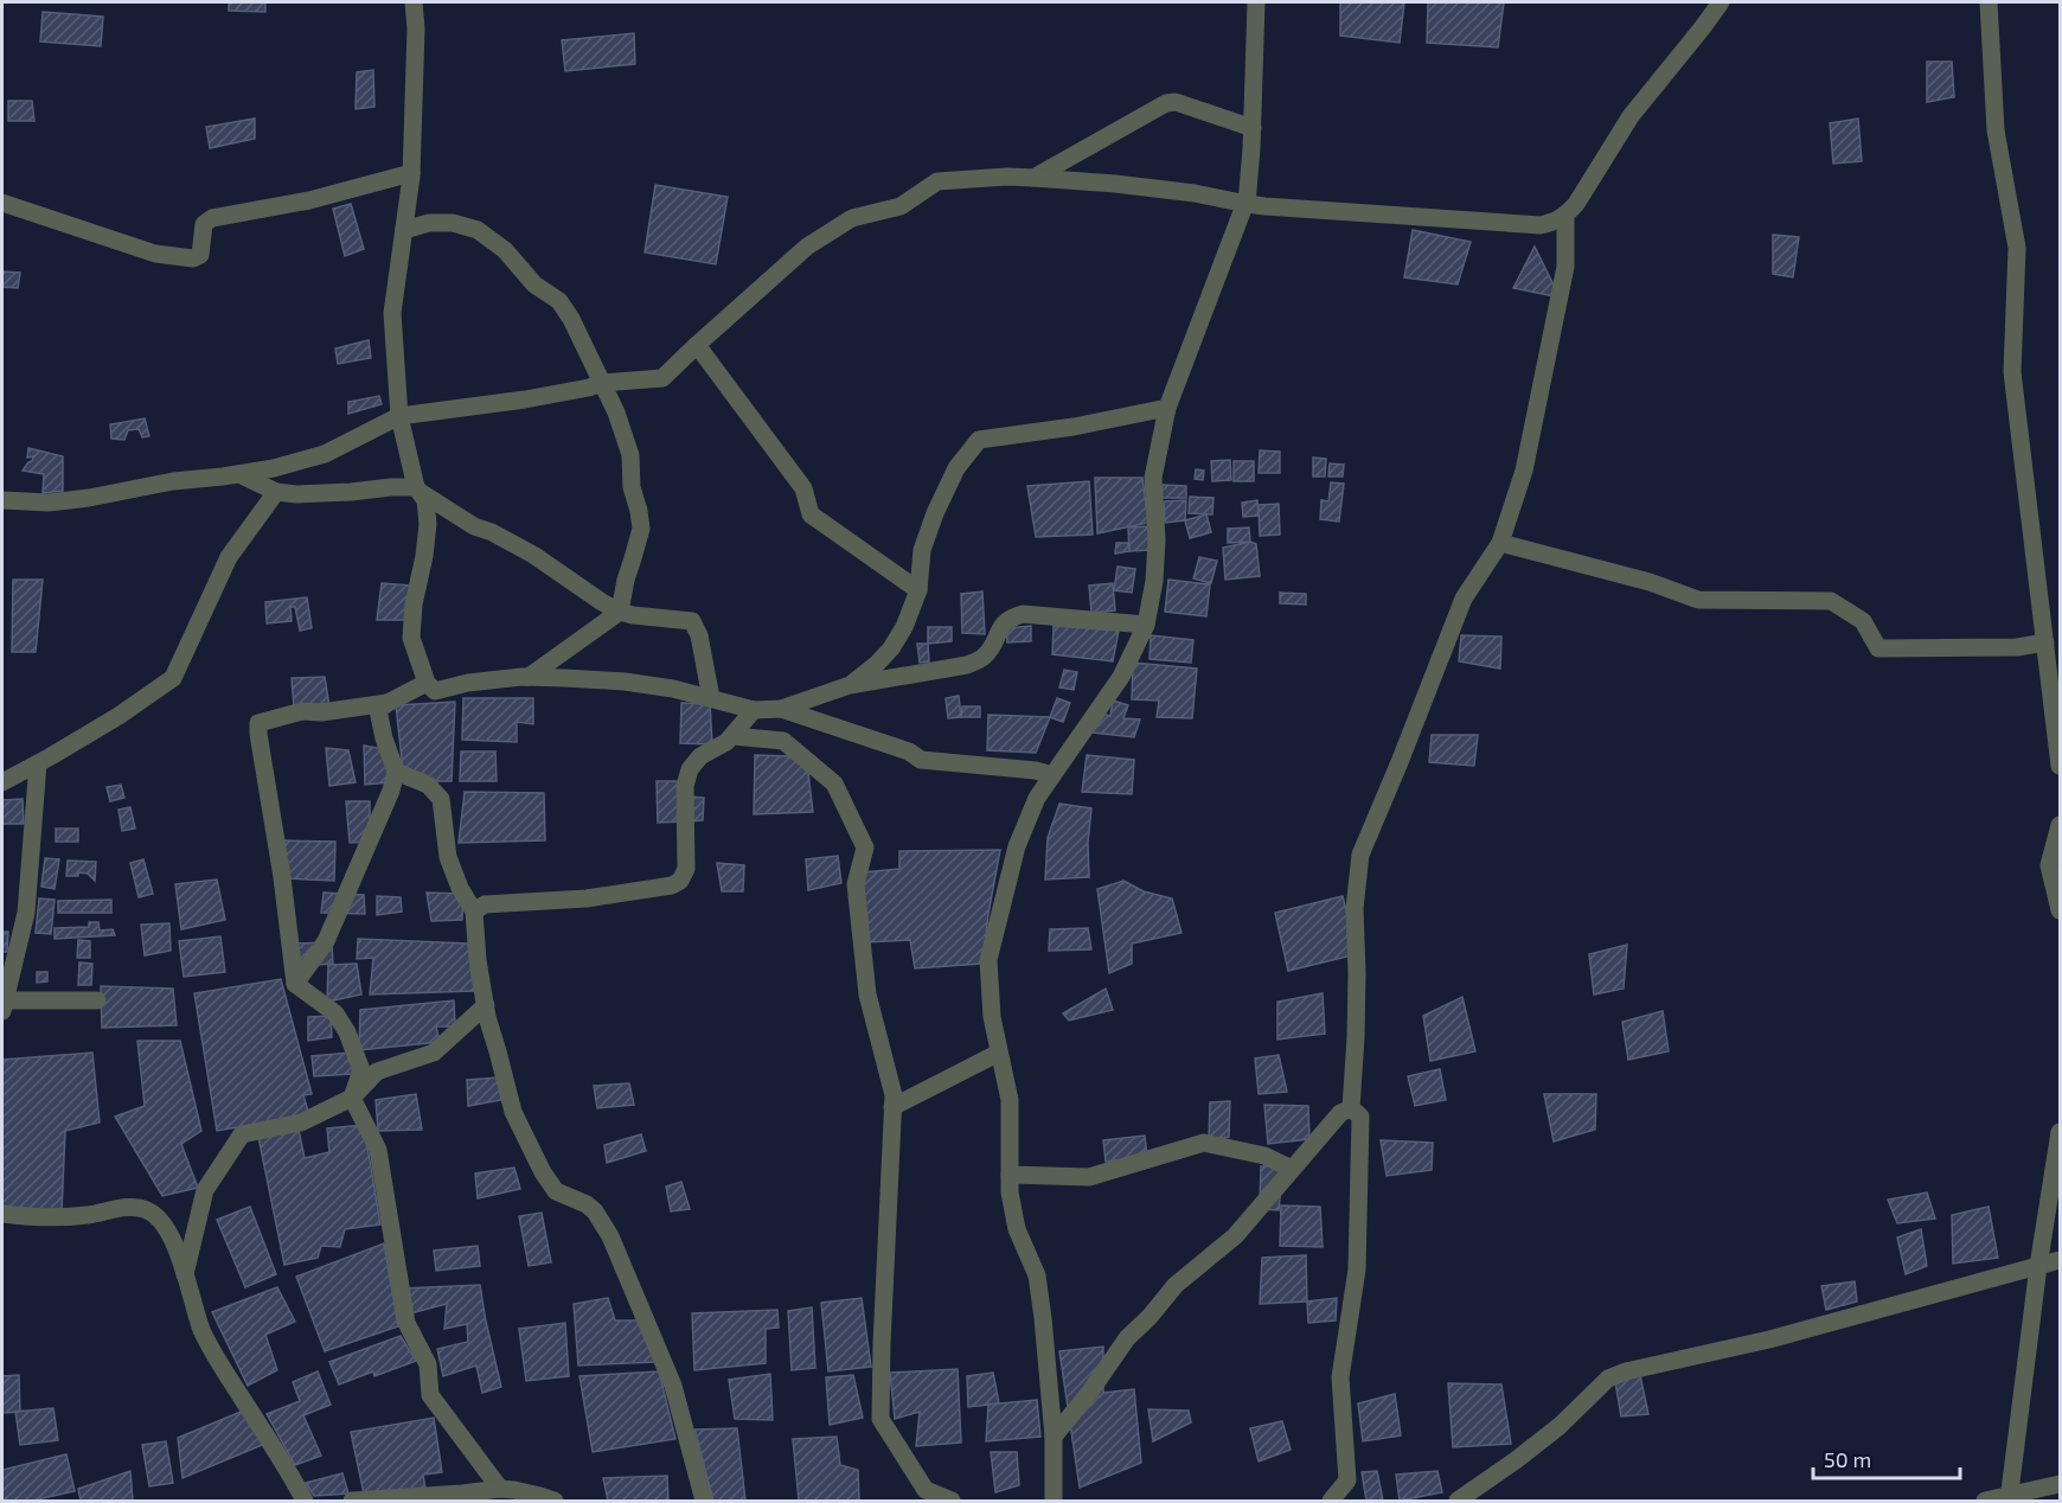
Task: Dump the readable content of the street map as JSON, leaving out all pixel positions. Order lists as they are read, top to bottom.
{
  "scale_bar": "50 m"
}
